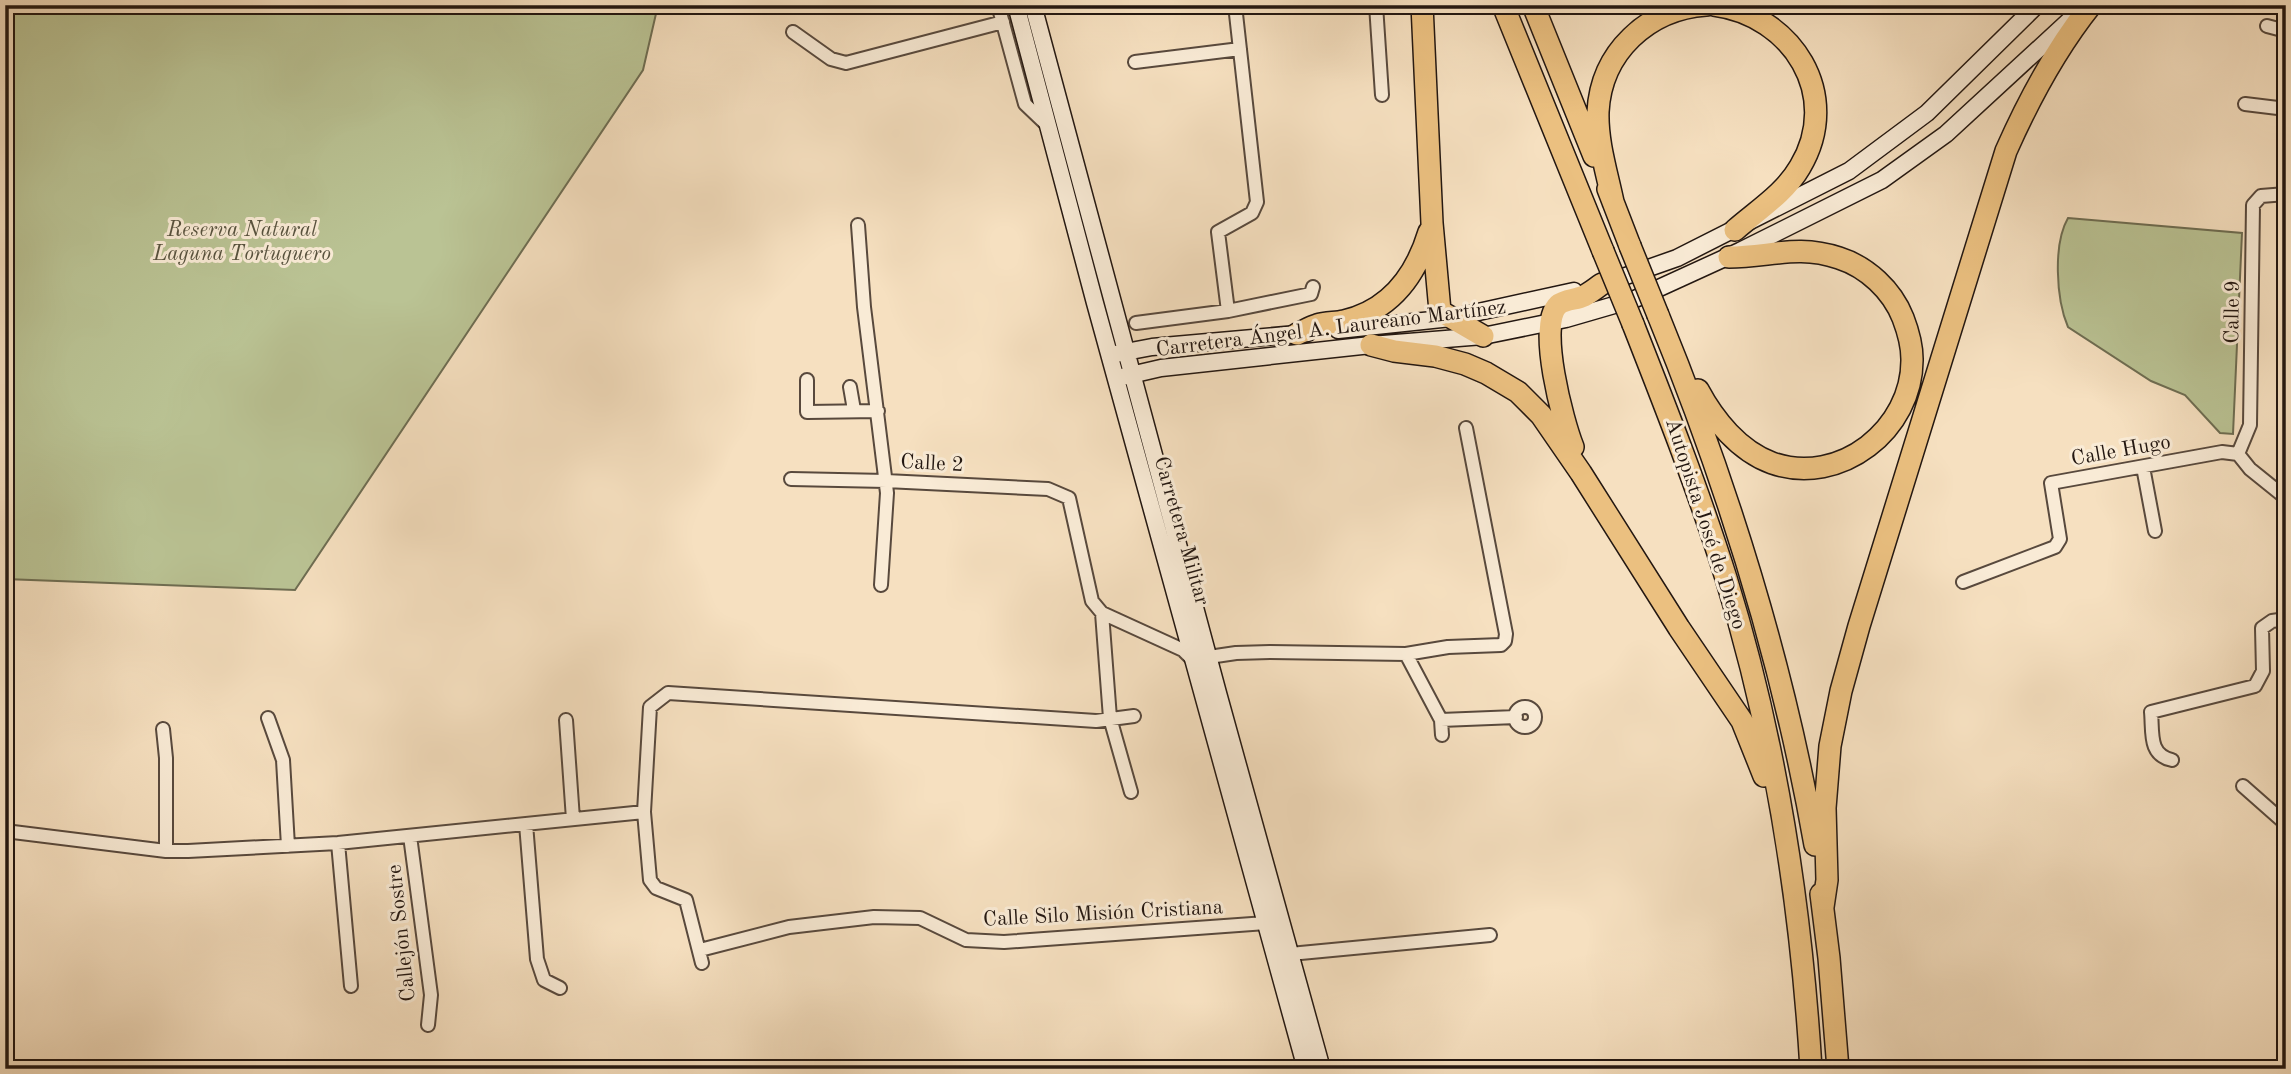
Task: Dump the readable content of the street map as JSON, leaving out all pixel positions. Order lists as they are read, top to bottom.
{
  "streets": {
    "highway": ["Autopista José de Diego"],
    "main road": ["Carretera Ángel A. Laureano Martínez", "Carretera Militar"],
    "street": [
      "Calle 9",
      "Calle Hugo",
      "Calle 2",
      "Calle Silo Misión Cristiana",
      "Callejón Sostre"
    ]
  },
  "crossings": [
    ["Calle 9", "Calle Hugo"],
    ["Carretera Ángel A. Laureano Martínez", "Carretera Militar"],
    ["Carretera Militar", "Calle Silo Misión Cristiana"]
  ],
  "parks": ["Reserva Natural Laguna Tortuguero"]
}
